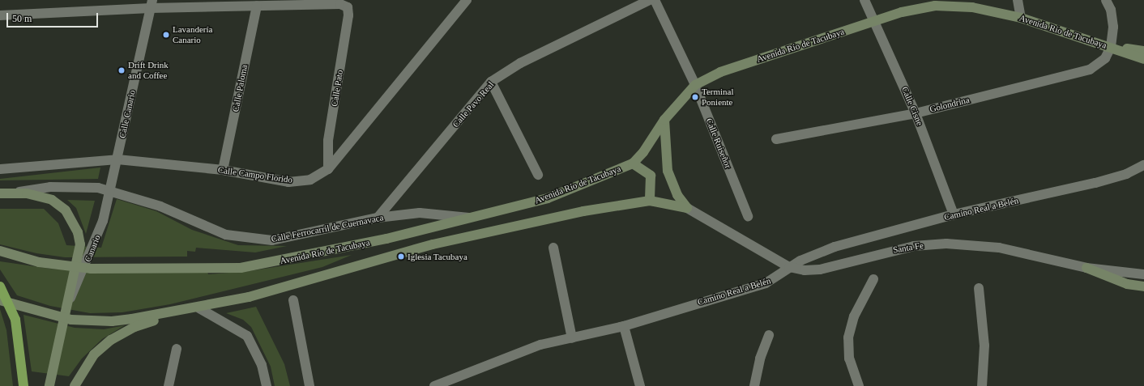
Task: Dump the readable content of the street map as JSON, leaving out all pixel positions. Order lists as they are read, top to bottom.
{
  "streets": {
    "main road": ["Avenida Río de Tacubaya", "Calle Ferrocarril de Cuernavaca"],
    "street": [
      "Calle Paloma",
      "Calle Pato",
      "Calle Pavo Real",
      "Golondrina",
      "Calle Cisne",
      "Calle Canario",
      "Calle Ruiseñor",
      "Calle Campo Florido",
      "Camino Real a Belén",
      "Santa Fe",
      "Canario"
    ]
  },
  "crossings": [
    ["Avenida Río de Tacubaya", "Golondrina"],
    ["Avenida Río de Tacubaya", "Calle Cisne"],
    ["Avenida Río de Tacubaya", "Calle Ruiseñor"],
    ["Avenida Río de Tacubaya", "Calle Ferrocarril de Cuernavaca"],
    ["Calle Paloma", "Calle Pato"],
    ["Calle Paloma", "Calle Campo Florido"],
    ["Calle Pato", "Calle Campo Florido"],
    ["Calle Pavo Real", "Calle Ferrocarril de Cuernavaca"],
    ["Golondrina", "Calle Cisne"],
    ["Calle Cisne", "Camino Real a Belén"],
    ["Calle Canario", "Calle Campo Florido"],
    ["Calle Canario", "Calle Ferrocarril de Cuernavaca"],
    ["Calle Canario", "Canario"],
    ["Camino Real a Belén", "Santa Fe"],
    ["Calle Ferrocarril de Cuernavaca", "Canario"]
  ],
  "places": [
    "Lavandería Canario",
    "Drift Drink and Coffee",
    "Terminal Poniente",
    "Iglesia Tacubaya"
  ],
  "scale_bar": "50 m"
}
